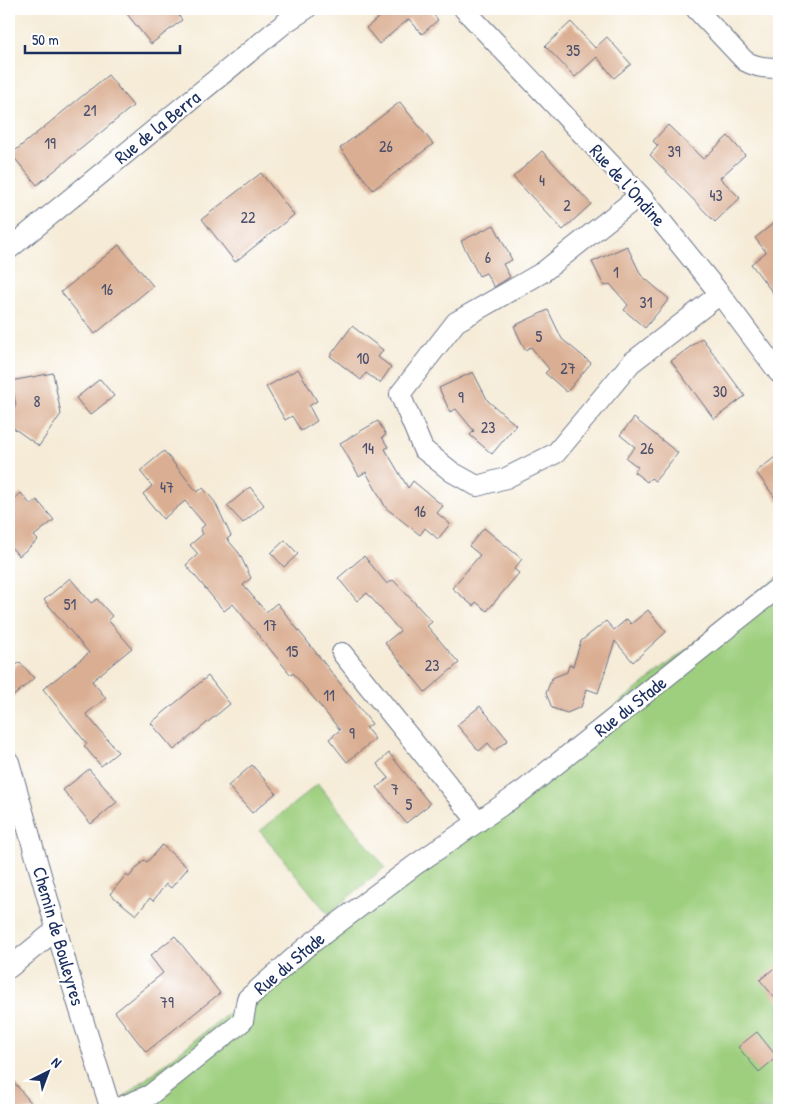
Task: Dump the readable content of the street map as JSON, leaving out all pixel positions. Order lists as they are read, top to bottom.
{
  "streets": {
    "street": [
      "Rue de la Berra",
      "Rue de l'Ondine",
      "Rue du Stade",
      "Chemin de Bouleyres"
    ]
  },
  "crossings": [
    ["Rue du Stade", "Chemin de Bouleyres"]
  ],
  "house_numbers": [
    "35",
    "21",
    "19",
    "26",
    "39",
    "4",
    "43",
    "2",
    "22",
    "6",
    "1",
    "16",
    "31",
    "5",
    "10",
    "27",
    "30",
    "9",
    "8",
    "23",
    "14",
    "26",
    "47",
    "16",
    "51",
    "17",
    "15",
    "23",
    "11",
    "9",
    "7",
    "5",
    "79"
  ],
  "scale_bar": "50 m",
  "north": "top right"
}
